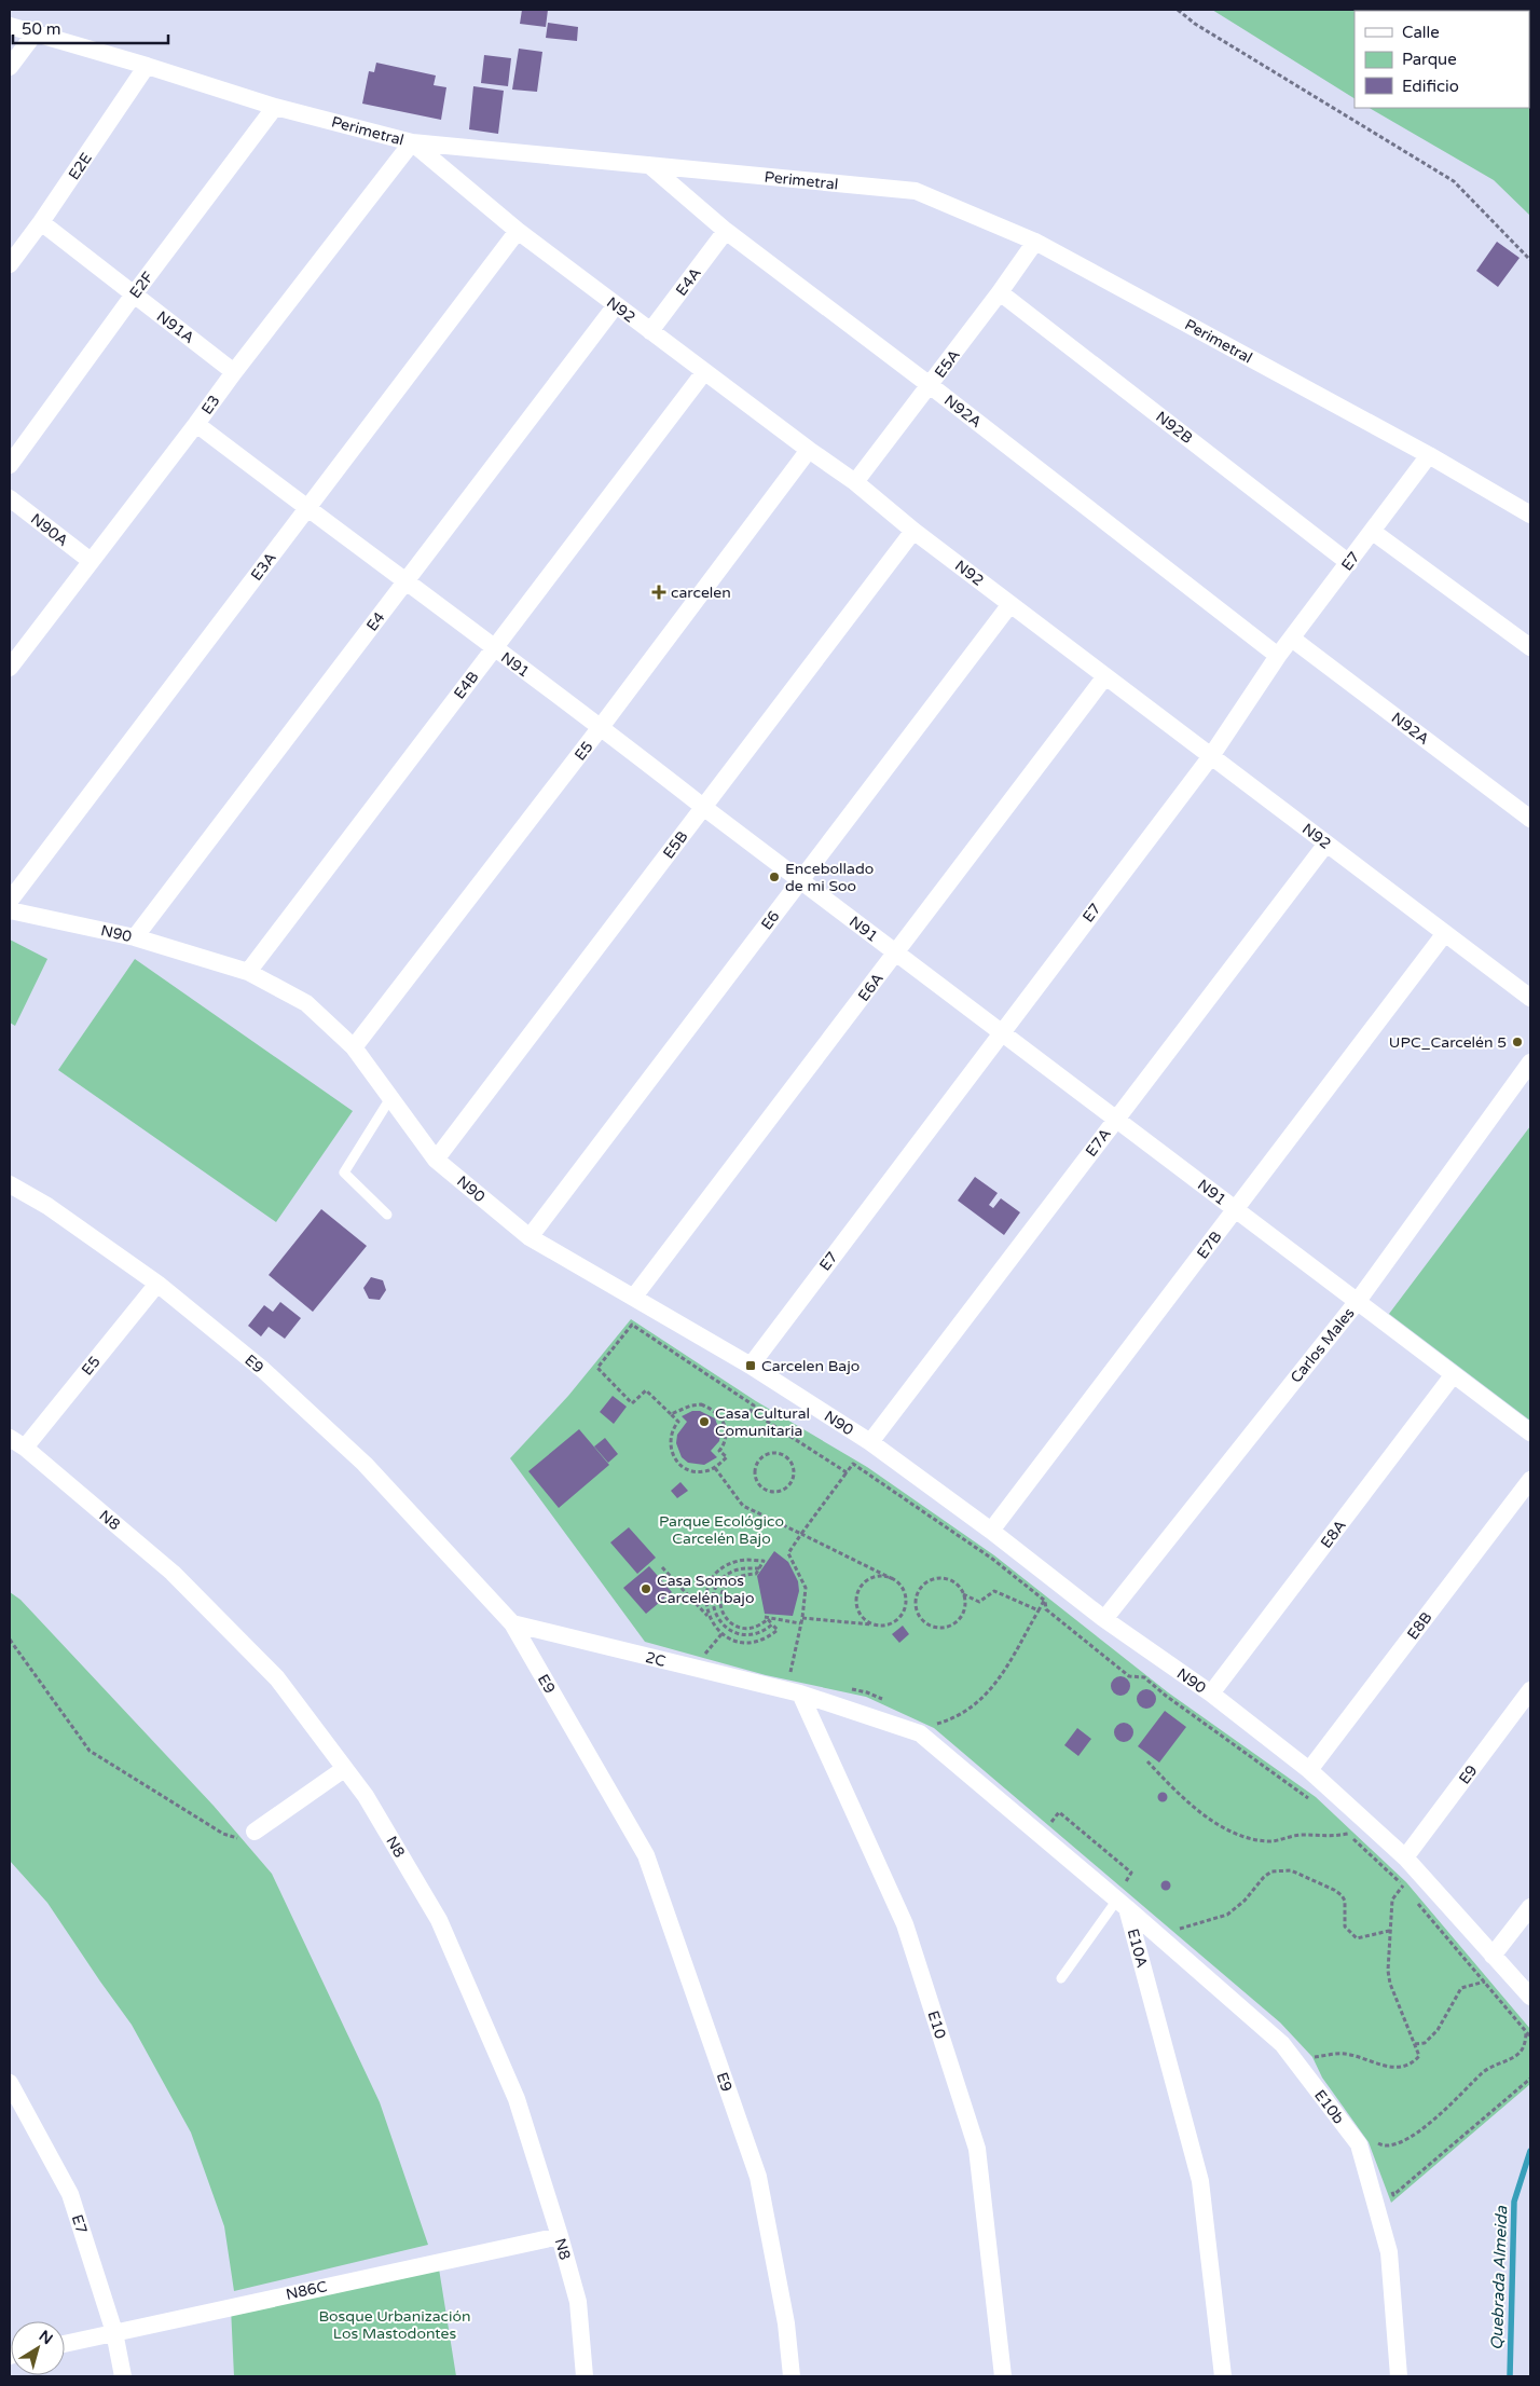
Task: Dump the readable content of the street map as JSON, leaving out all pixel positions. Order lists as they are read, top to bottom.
{
  "streets": {
    "street": [
      "Perimetral",
      "E2E",
      "E4A",
      "E2F",
      "N92",
      "N91A",
      "E5A",
      "E3",
      "N92A",
      "N92B",
      "N90A",
      "E7",
      "E3A",
      "E4",
      "N91",
      "E4B",
      "E5",
      "E5B",
      "E6",
      "N90",
      "E6A",
      "E7A",
      "E7B",
      "Carlos Males",
      "E9",
      "N8",
      "E8A",
      "E8B",
      "2C",
      "E10A",
      "E10",
      "E10b",
      "N86C"
    ]
  },
  "crossings": [
    ["Perimetral", "E2E"],
    ["Perimetral", "E2F"],
    ["Perimetral", "N92"],
    ["Perimetral", "E5A"],
    ["Perimetral", "E3"],
    ["Perimetral", "N92A"],
    ["Perimetral", "E7"],
    ["E2E", "N91A"],
    ["E4A", "N92"],
    ["E4A", "N92A"],
    ["E2F", "N91A"],
    ["N92", "E5A"],
    ["N92", "E3"],
    ["N92", "E7"],
    ["N92", "E3A"],
    ["N92", "E4"],
    ["N92", "E4B"],
    ["N92", "E5"],
    ["N92", "E5B"],
    ["N92", "E6"],
    ["N92", "E6A"],
    ["N92", "E7A"],
    ["N92", "E7B"],
    ["N91A", "E3"],
    ["E5A", "N92A"],
    ["E5A", "N92B"],
    ["E3", "N90A"],
    ["E3", "N91"],
    ["N92A", "E7"],
    ["N92B", "E7"],
    ["E7", "N91"],
    ["E7", "N90"],
    ["E7", "N86C"],
    ["E3A", "N91"],
    ["E4", "N91"],
    ["E4", "N90"],
    ["N91", "E4B"],
    ["N91", "E5"],
    ["N91", "E5B"],
    ["N91", "E6"],
    ["N91", "E6A"],
    ["N91", "E7A"],
    ["N91", "E7B"],
    ["N91", "Carlos Males"],
    ["N91", "E8A"],
    ["E4B", "N90"],
    ["E5", "N90"],
    ["E5", "E9"],
    ["E5", "N8"],
    ["E5B", "N90"],
    ["E6", "N90"],
    ["N90", "E6A"],
    ["N90", "E7A"],
    ["N90", "E7B"],
    ["N90", "Carlos Males"],
    ["N90", "E9"],
    ["N90", "E8A"],
    ["N90", "E8B"],
    ["E9", "2C"],
    ["N8", "N86C"],
    ["2C", "E10"],
    ["E10A", "E10b"]
  ],
  "water": ["Quebrada Almeida"],
  "parks": ["Parque Ecológico Carcelén Bajo", "Bosque Urbanización Los Mastodontes"],
  "places": {
    "health": ["carcelen"],
    "other": [
      "Encebollado de mi Soo",
      "UPC_Carcelén 5",
      "Casa Cultural Comunitaria",
      "Casa Somos Carcelén bajo"
    ],
    "transit": ["Carcelen Bajo"]
  },
  "legend": ["Calle", "Parque", "Edificio"],
  "scale_bar": "50 m",
  "north": "top right"
}
